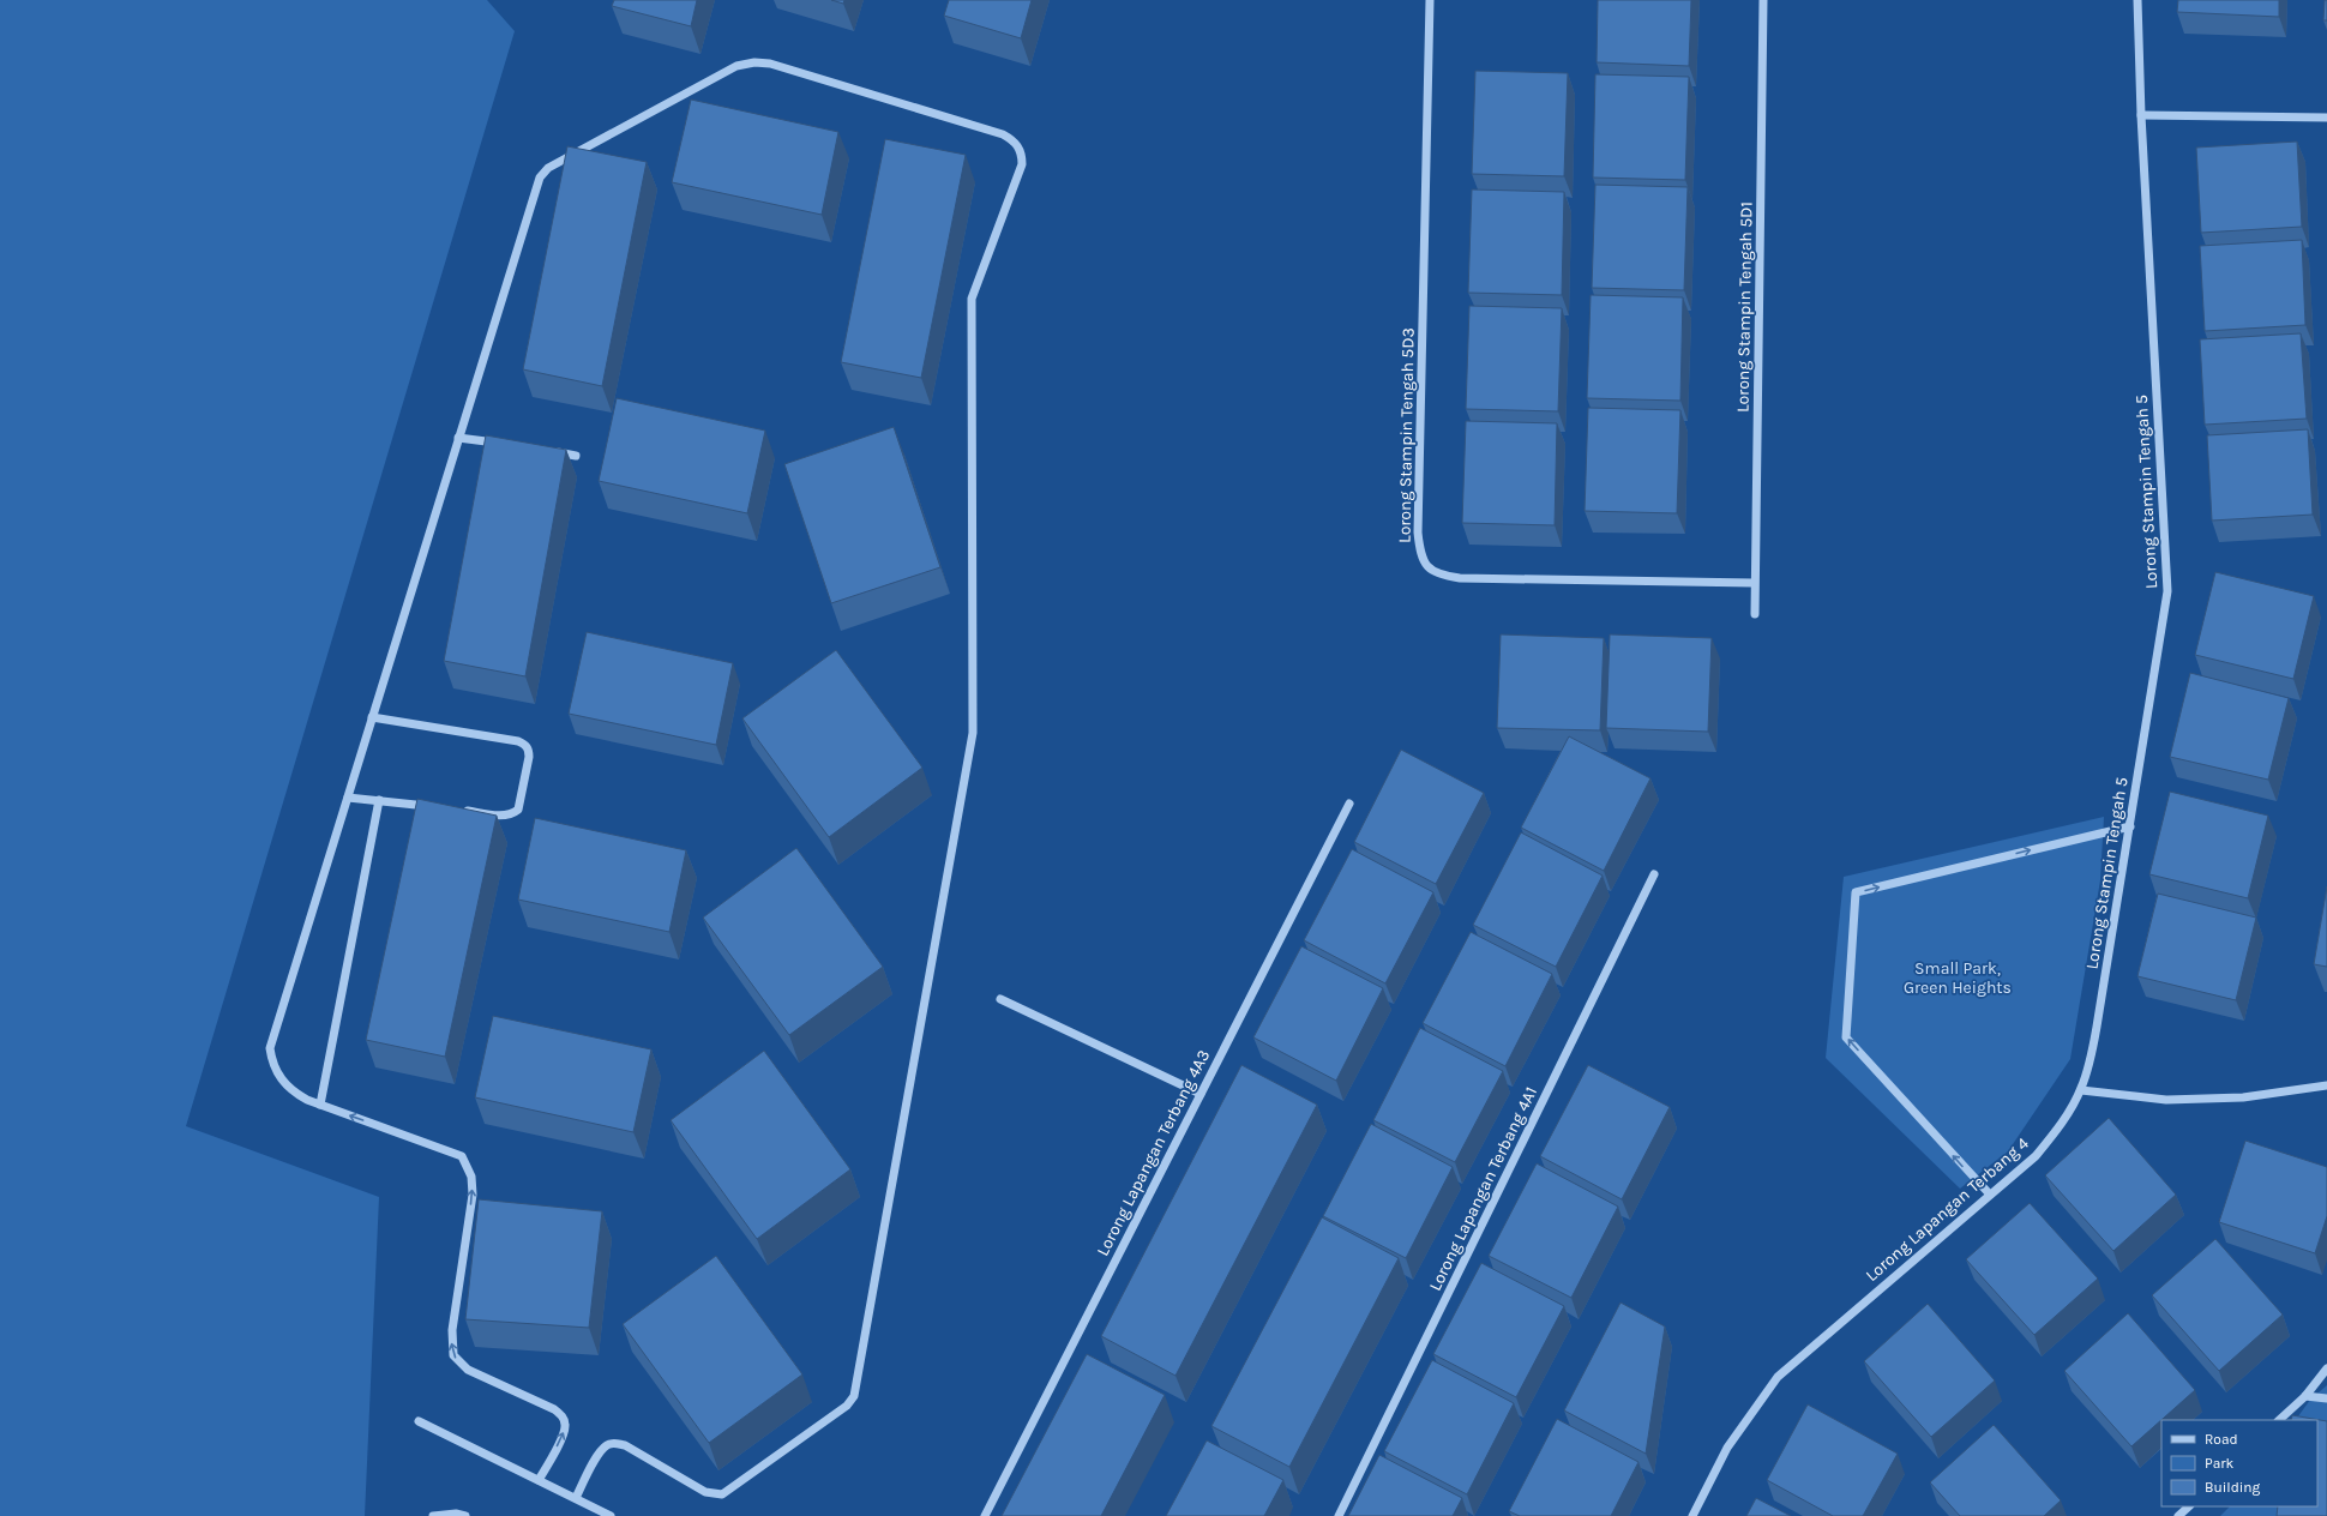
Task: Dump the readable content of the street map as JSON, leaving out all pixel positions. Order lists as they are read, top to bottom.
{
  "streets": {
    "street": [
      "Lorong Stampin Tengah 5D1",
      "Lorong Stampin Tengah 5D3",
      "Lorong Stampin Tengah 5",
      "Lorong Lapangan Terbang 4A3",
      "Lorong Lapangan Terbang 4A1",
      "Lorong Lapangan Terbang 4"
    ]
  },
  "crossings": [
    ["Lorong Stampin Tengah 5D1", "Lorong Stampin Tengah 5D3"],
    ["Lorong Stampin Tengah 5", "Lorong Lapangan Terbang 4"]
  ],
  "parks": ["Small Park, Green Heights"],
  "legend": ["Road", "Park", "Building"]
}
